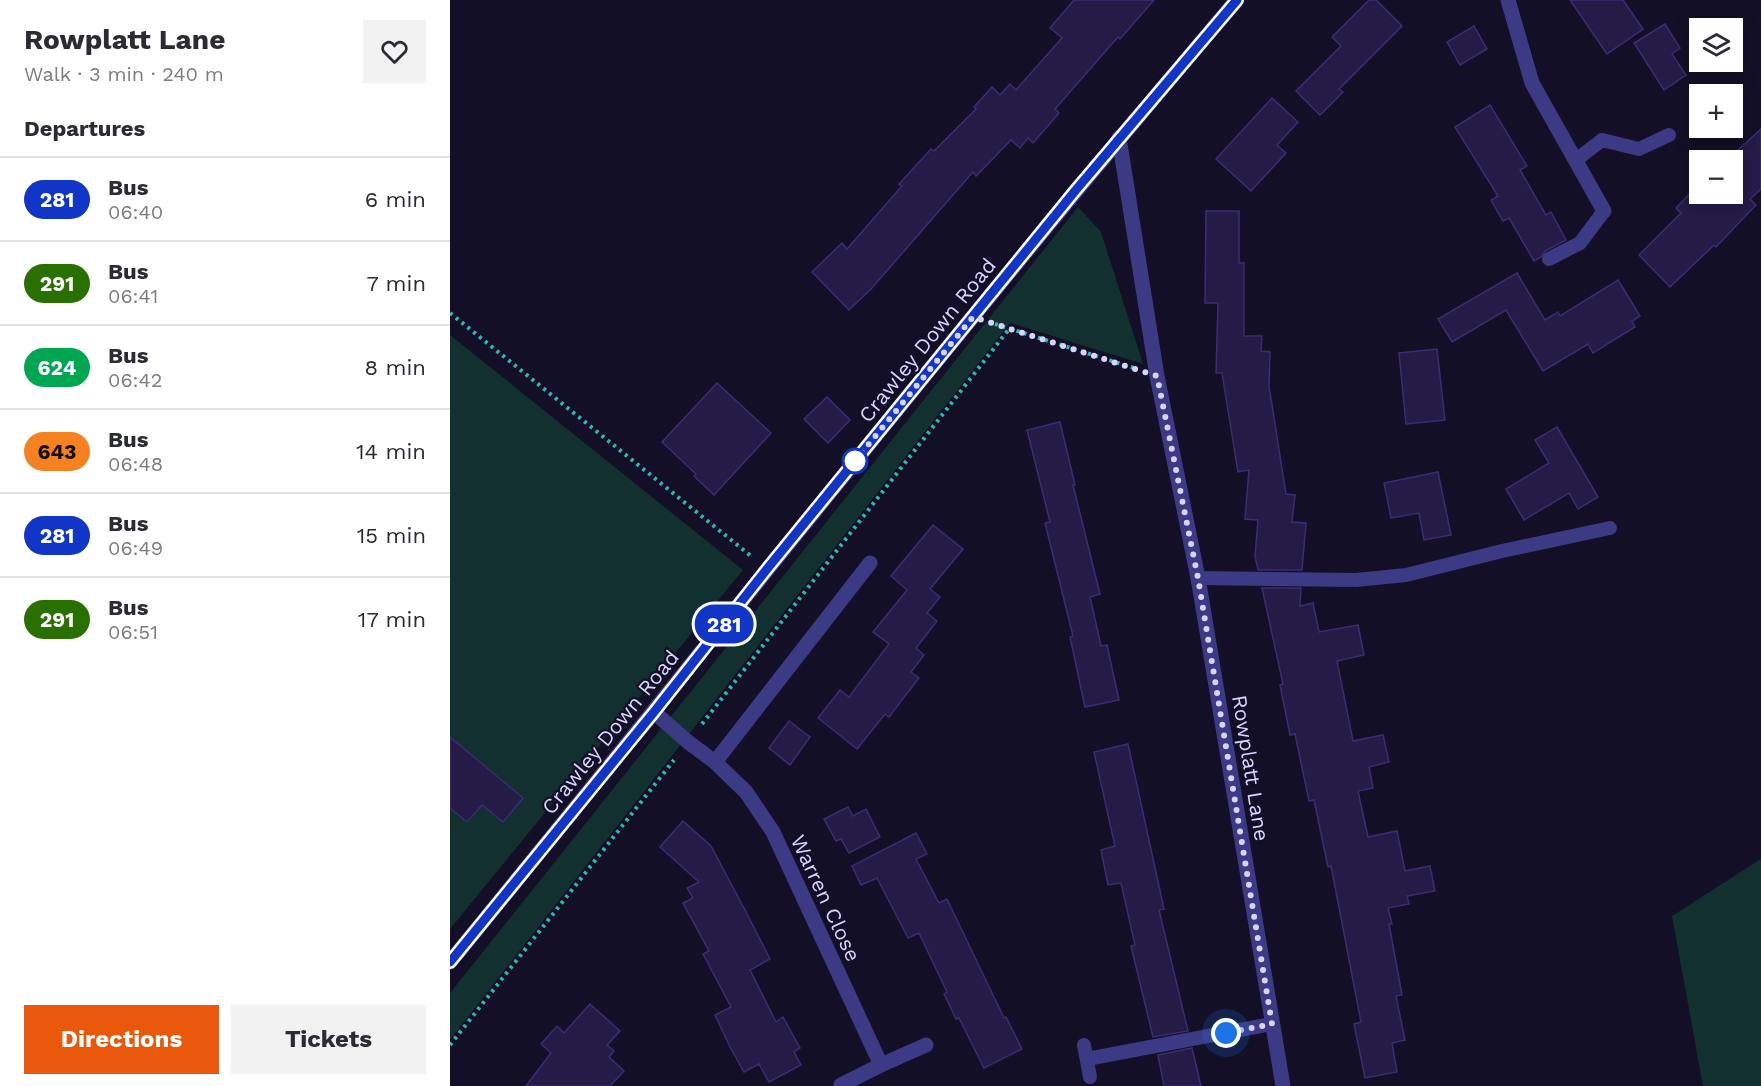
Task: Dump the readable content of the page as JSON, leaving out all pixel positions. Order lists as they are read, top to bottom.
{
  "streets": {
    "street": ["Crawley Down Road", "Rowplatt Lane", "Warren Close"]
  },
  "crossings": [
    ["Crawley Down Road", "Rowplatt Lane"],
    ["Crawley Down Road", "Warren Close"]
  ],
  "lines": ["bus line 281"],
  "page": {
    "heading": [
      ["Rowplatt Lane", "Walk · 3 min · 240 m"],
      "Departures"
    ],
    "on_map": "281",
    "map_buttons": ["+", "−"],
    "list": [
      {
        "mark": "281",
        "name": "Bus",
        "note": "06:40",
        "value": "6 min"
      },
      {
        "mark": "291",
        "name": "Bus",
        "note": "06:41",
        "value": "7 min"
      },
      {
        "mark": "624",
        "name": "Bus",
        "note": "06:42",
        "value": "8 min"
      },
      {
        "mark": "643",
        "name": "Bus",
        "note": "06:48",
        "value": "14 min"
      },
      {
        "mark": "281",
        "name": "Bus",
        "note": "06:49",
        "value": "15 min"
      },
      {
        "mark": "291",
        "name": "Bus",
        "note": "06:51",
        "value": "17 min"
      }
    ],
    "buttons": ["Directions", "Tickets"]
  }
}
